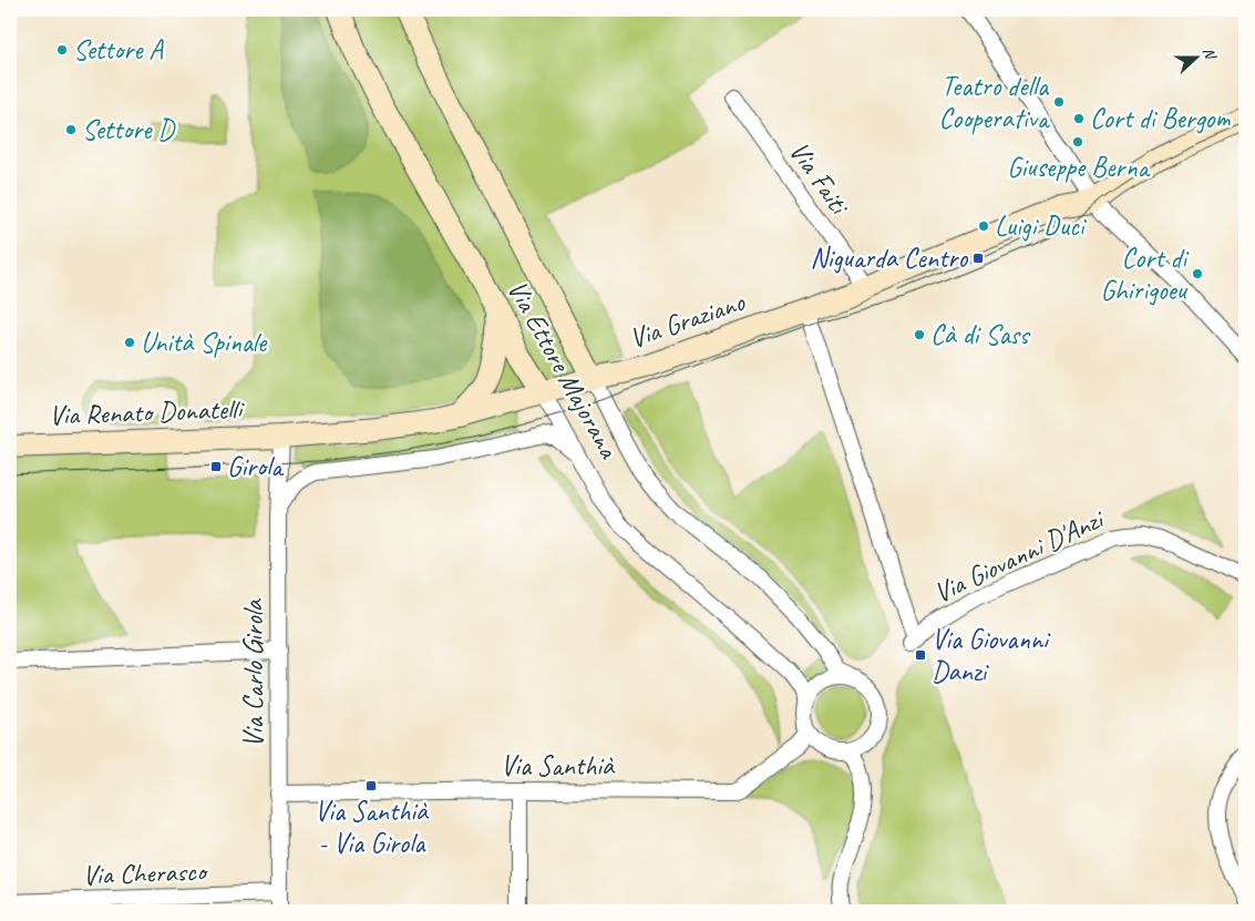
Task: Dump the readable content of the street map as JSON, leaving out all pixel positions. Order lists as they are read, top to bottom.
{
  "streets": {
    "main road": ["Via Graziano", "Via Ettore Majorana", "Via Renato Donatelli"],
    "street": [
      "Via Faiti",
      "Via Giovanni D'Anzi",
      "Via Carlo Girola",
      "Via Santhià",
      "Via Cherasco"
    ]
  },
  "crossings": [
    ["Via Faiti", "Via Graziano"],
    ["Via Graziano", "Via Ettore Majorana"],
    ["Via Graziano", "Via Renato Donatelli"],
    ["Via Graziano", "Via Giovanni D'Anzi"],
    ["Via Graziano", "Via Carlo Girola"],
    ["Via Ettore Majorana", "Via Santhià"],
    ["Via Renato Donatelli", "Via Carlo Girola"],
    ["Via Carlo Girola", "Via Santhià"],
    ["Via Carlo Girola", "Via Cherasco"]
  ],
  "places": {
    "other": [
      "Settore A",
      "Teatro della Cooperativa",
      "Cort di Bergom",
      "Settore D",
      "Giuseppe Berna",
      "Luigi Duci",
      "Cort di Ghirigoeu",
      "Cà di Sass",
      "Unità Spinale"
    ],
    "transit": [
      "Niguarda Centro",
      "Girola",
      "Via Giovanni Danzi",
      "Via Santhià - Via Girola"
    ]
  },
  "north": "right"
}
